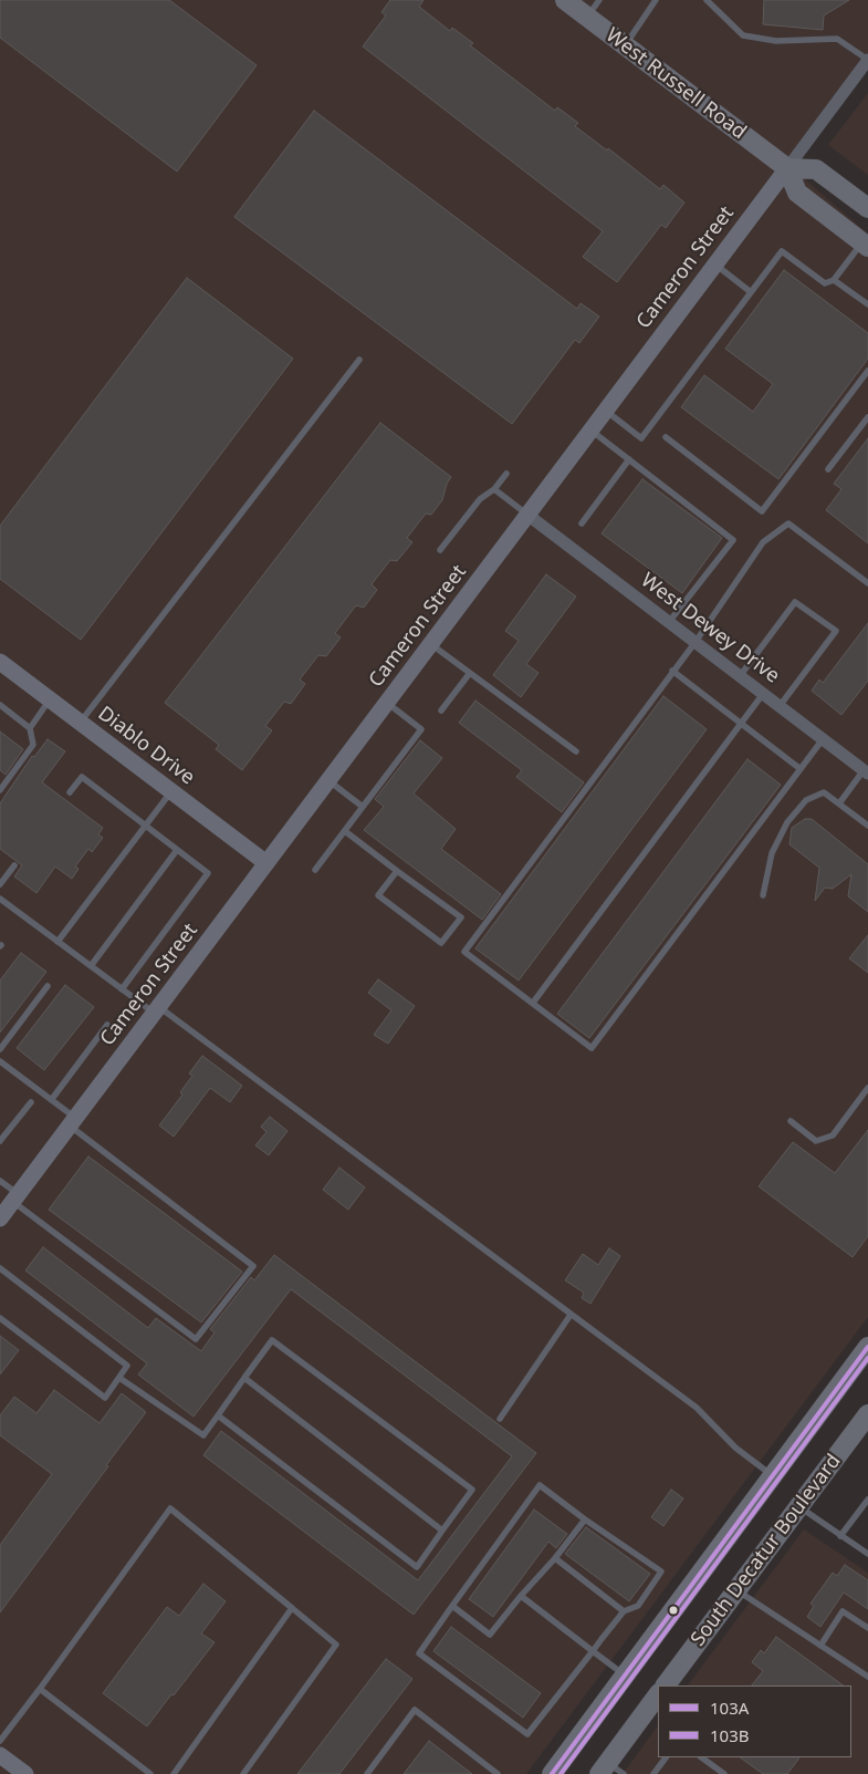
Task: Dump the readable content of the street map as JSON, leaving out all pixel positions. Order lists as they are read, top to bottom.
{
  "streets": {
    "main road": ["West Russell Road", "South Decatur Boulevard"],
    "street": ["Cameron Street", "West Dewey Drive", "Diablo Drive"]
  },
  "crossings": [
    ["West Russell Road", "Cameron Street"],
    ["Cameron Street", "West Dewey Drive"],
    ["Cameron Street", "Diablo Drive"]
  ],
  "lines": ["transit line 103A", "transit line 103B"],
  "legend": ["103A", "103B"]
}
